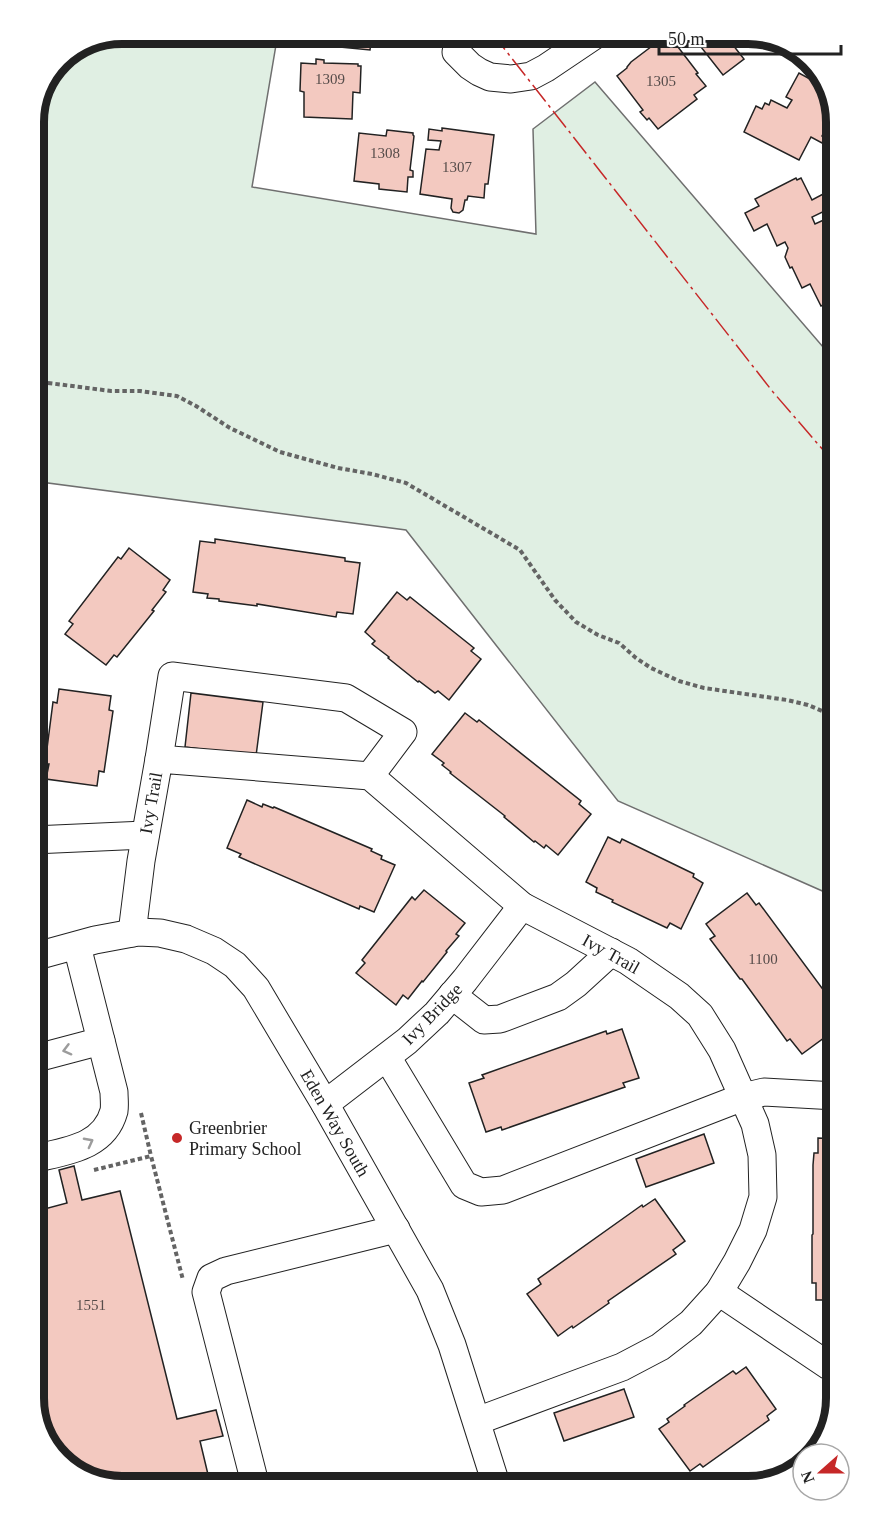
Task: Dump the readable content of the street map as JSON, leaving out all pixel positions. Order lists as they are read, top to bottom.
{
  "streets": {
    "street": ["Ivy Trail", "Ivy Bridge", "Eden Way South"]
  },
  "crossings": [
    ["Ivy Trail", "Ivy Bridge"],
    ["Ivy Trail", "Eden Way South"],
    ["Ivy Bridge", "Eden Way South"]
  ],
  "places": ["Greenbrier Primary School"],
  "house_numbers": [
    "1309",
    "1305",
    "1308",
    "1307",
    "1100",
    "1551"
  ],
  "scale_bar": "50 m",
  "north": "left"
}
